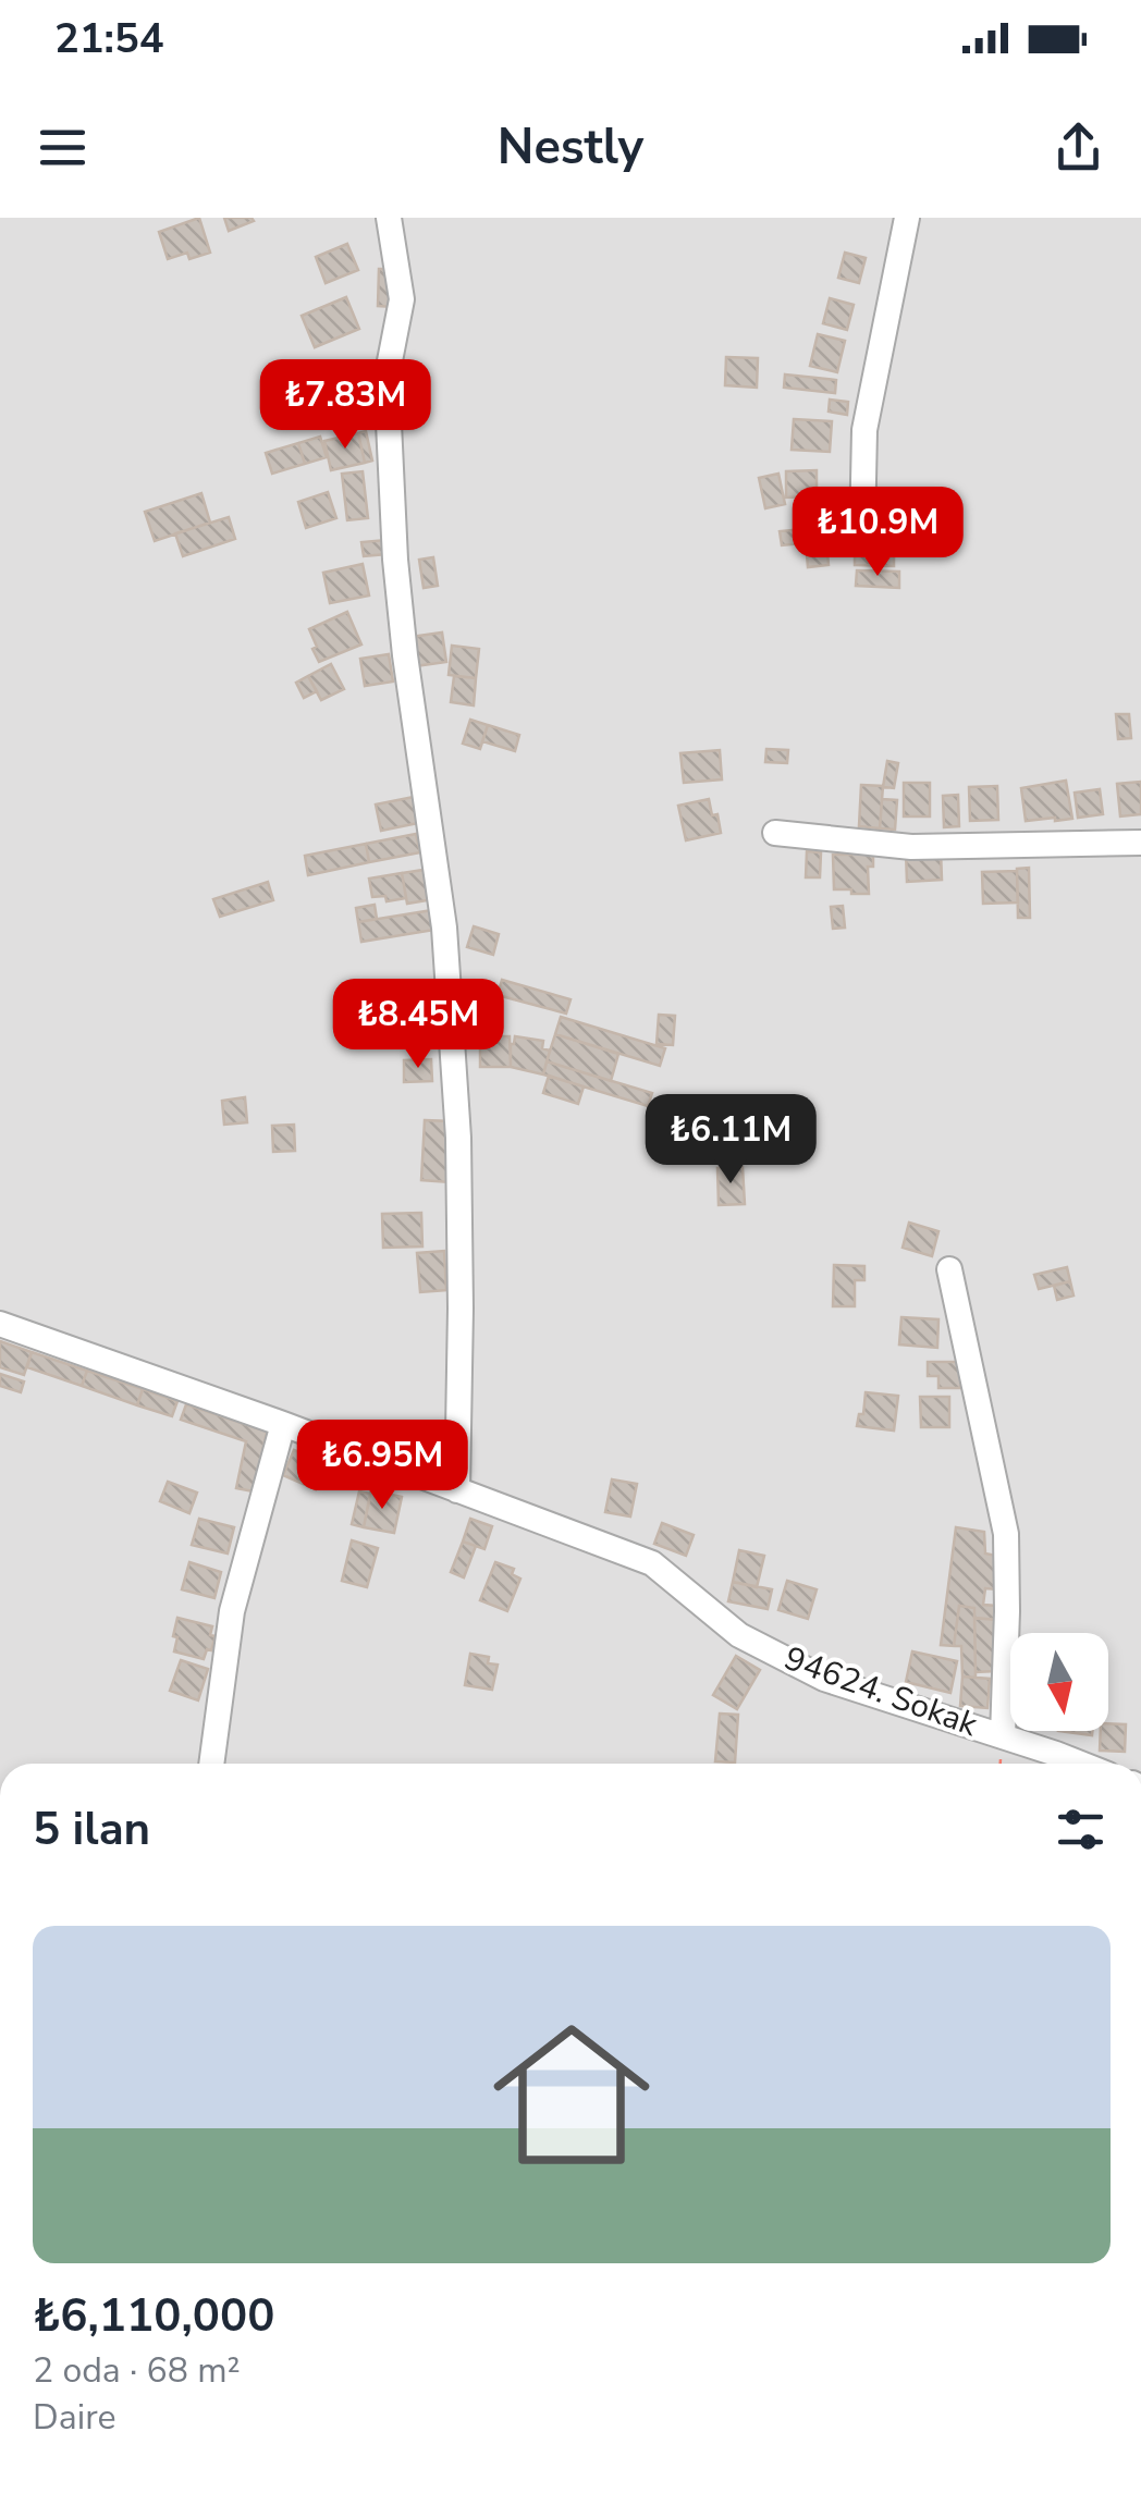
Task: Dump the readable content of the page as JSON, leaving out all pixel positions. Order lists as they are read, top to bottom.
{
  "streets": {
    "street": ["94624. Sokak"]
  },
  "north": "bottom",
  "page": {
    "status": "21:54",
    "header": "Nestly",
    "price": [
      "₺7.83M",
      "₺10.9M",
      "₺8.45M",
      "₺6.11M",
      "₺6.95M"
    ],
    "heading": "5 ilan",
    "list": [
      {
        "name": "₺6,110,000",
        "note": "2 oda · 68 m² · Daire"
      }
    ]
  }
}
